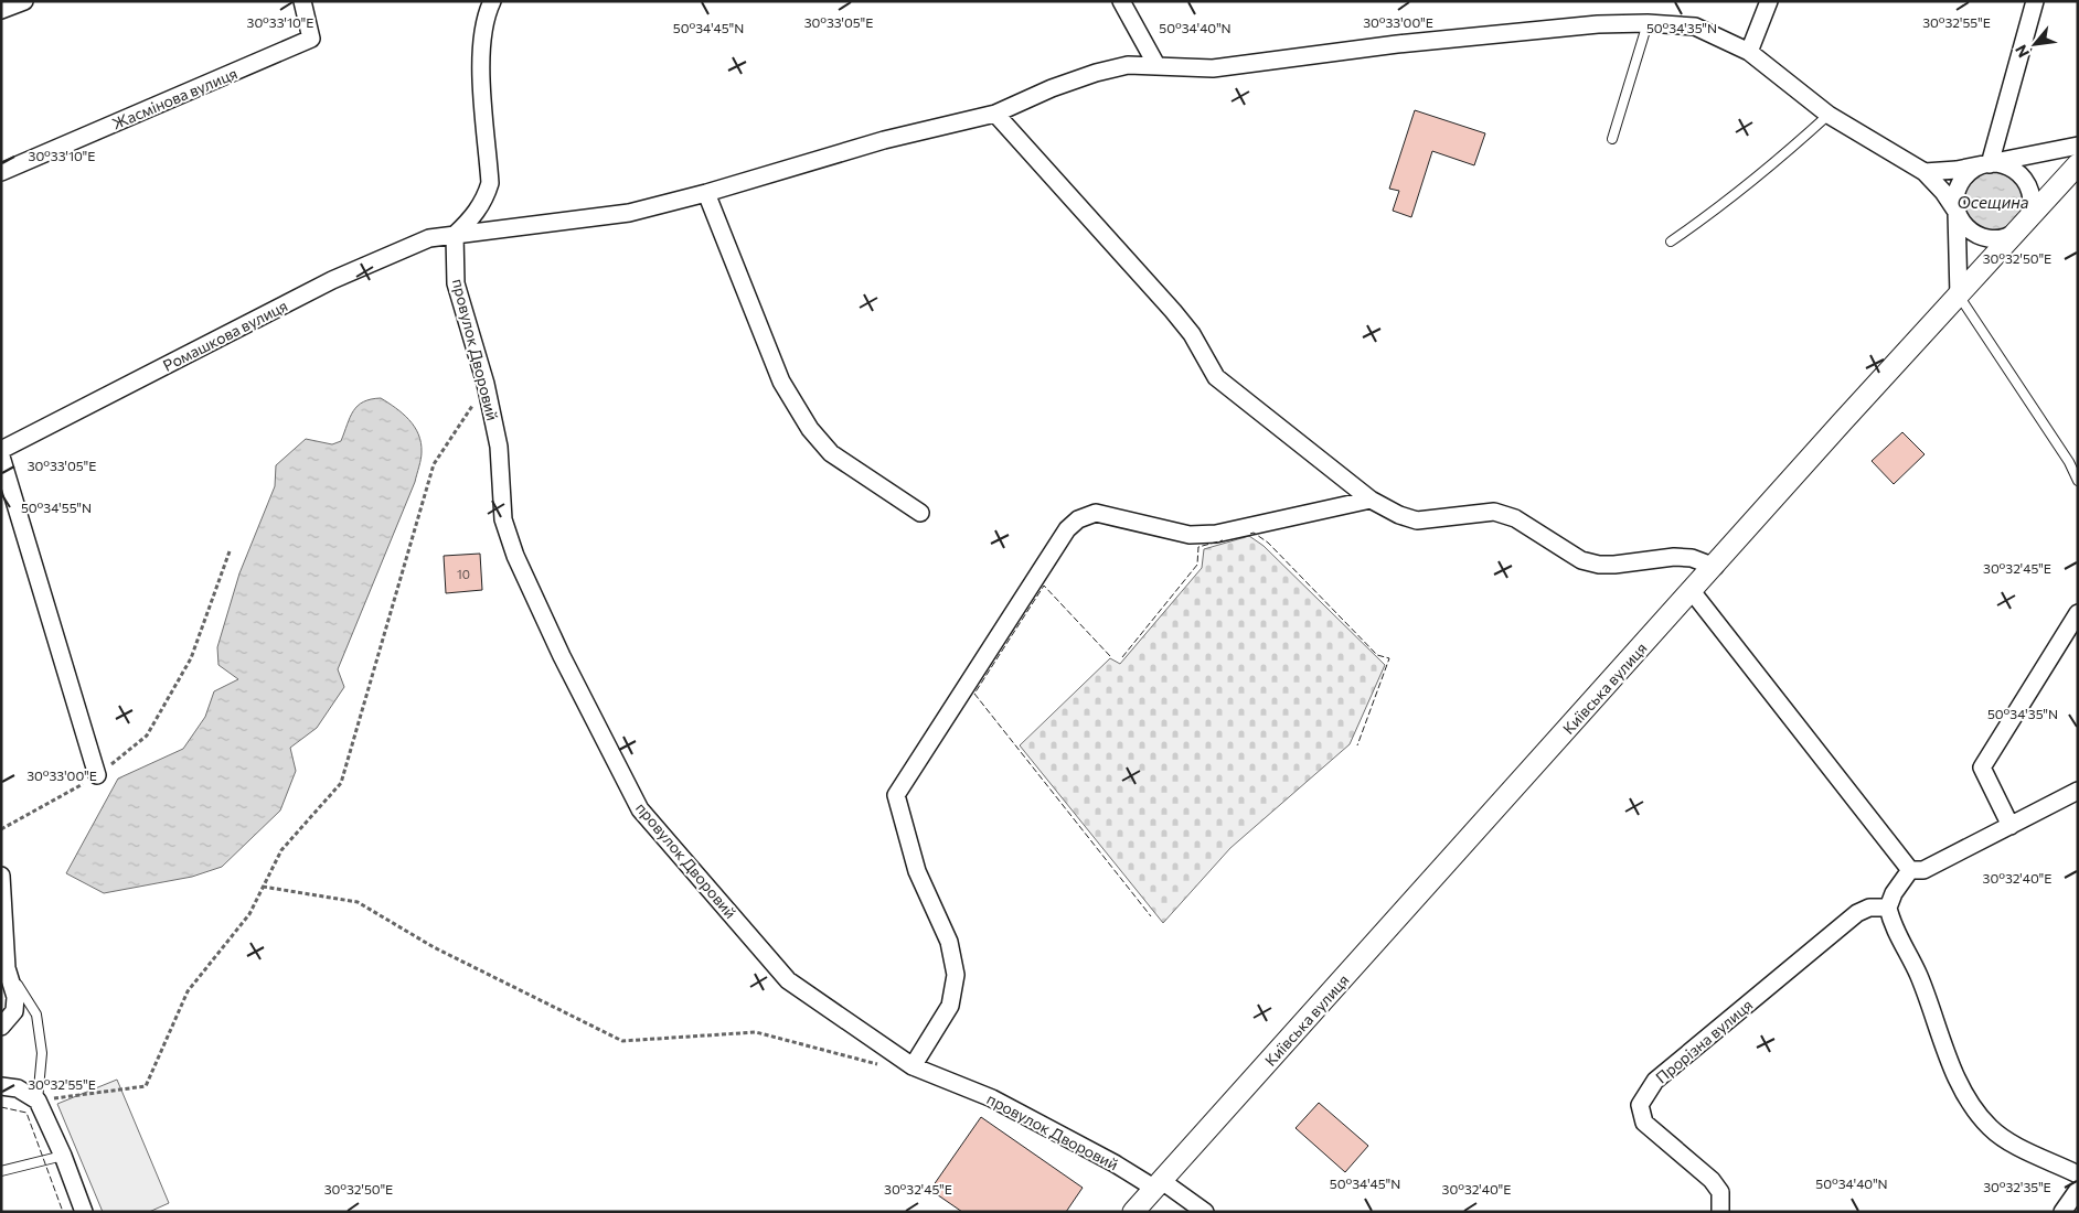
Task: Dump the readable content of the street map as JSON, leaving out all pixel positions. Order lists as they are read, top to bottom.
{
  "streets": {
    "street": [
      "Жасмінова вулиця",
      "Ромашкова вулиця",
      "провулок Дворовий",
      "Київська вулиця",
      "Прорізна вулиця"
    ]
  },
  "crossings": [
    ["Ромашкова вулиця", "провулок Дворовий"],
    ["Ромашкова вулиця", "Київська вулиця"],
    ["провулок Дворовий", "Київська вулиця"]
  ],
  "water": ["Осещина"],
  "house_numbers": ["10"],
  "north": "bottom left",
  "coordinates": [
    "30°33'10\"E",
    "30°33'05\"E",
    "30°33'00\"E",
    "30°32'55\"E",
    "50°34'45\"N",
    "50°34'40\"N",
    "50°34'35\"N",
    "30°32'50\"E",
    "50°34'55\"N",
    "30°32'45\"E",
    "30°32'40\"E",
    "30°32'35\"E"
  ]
}
